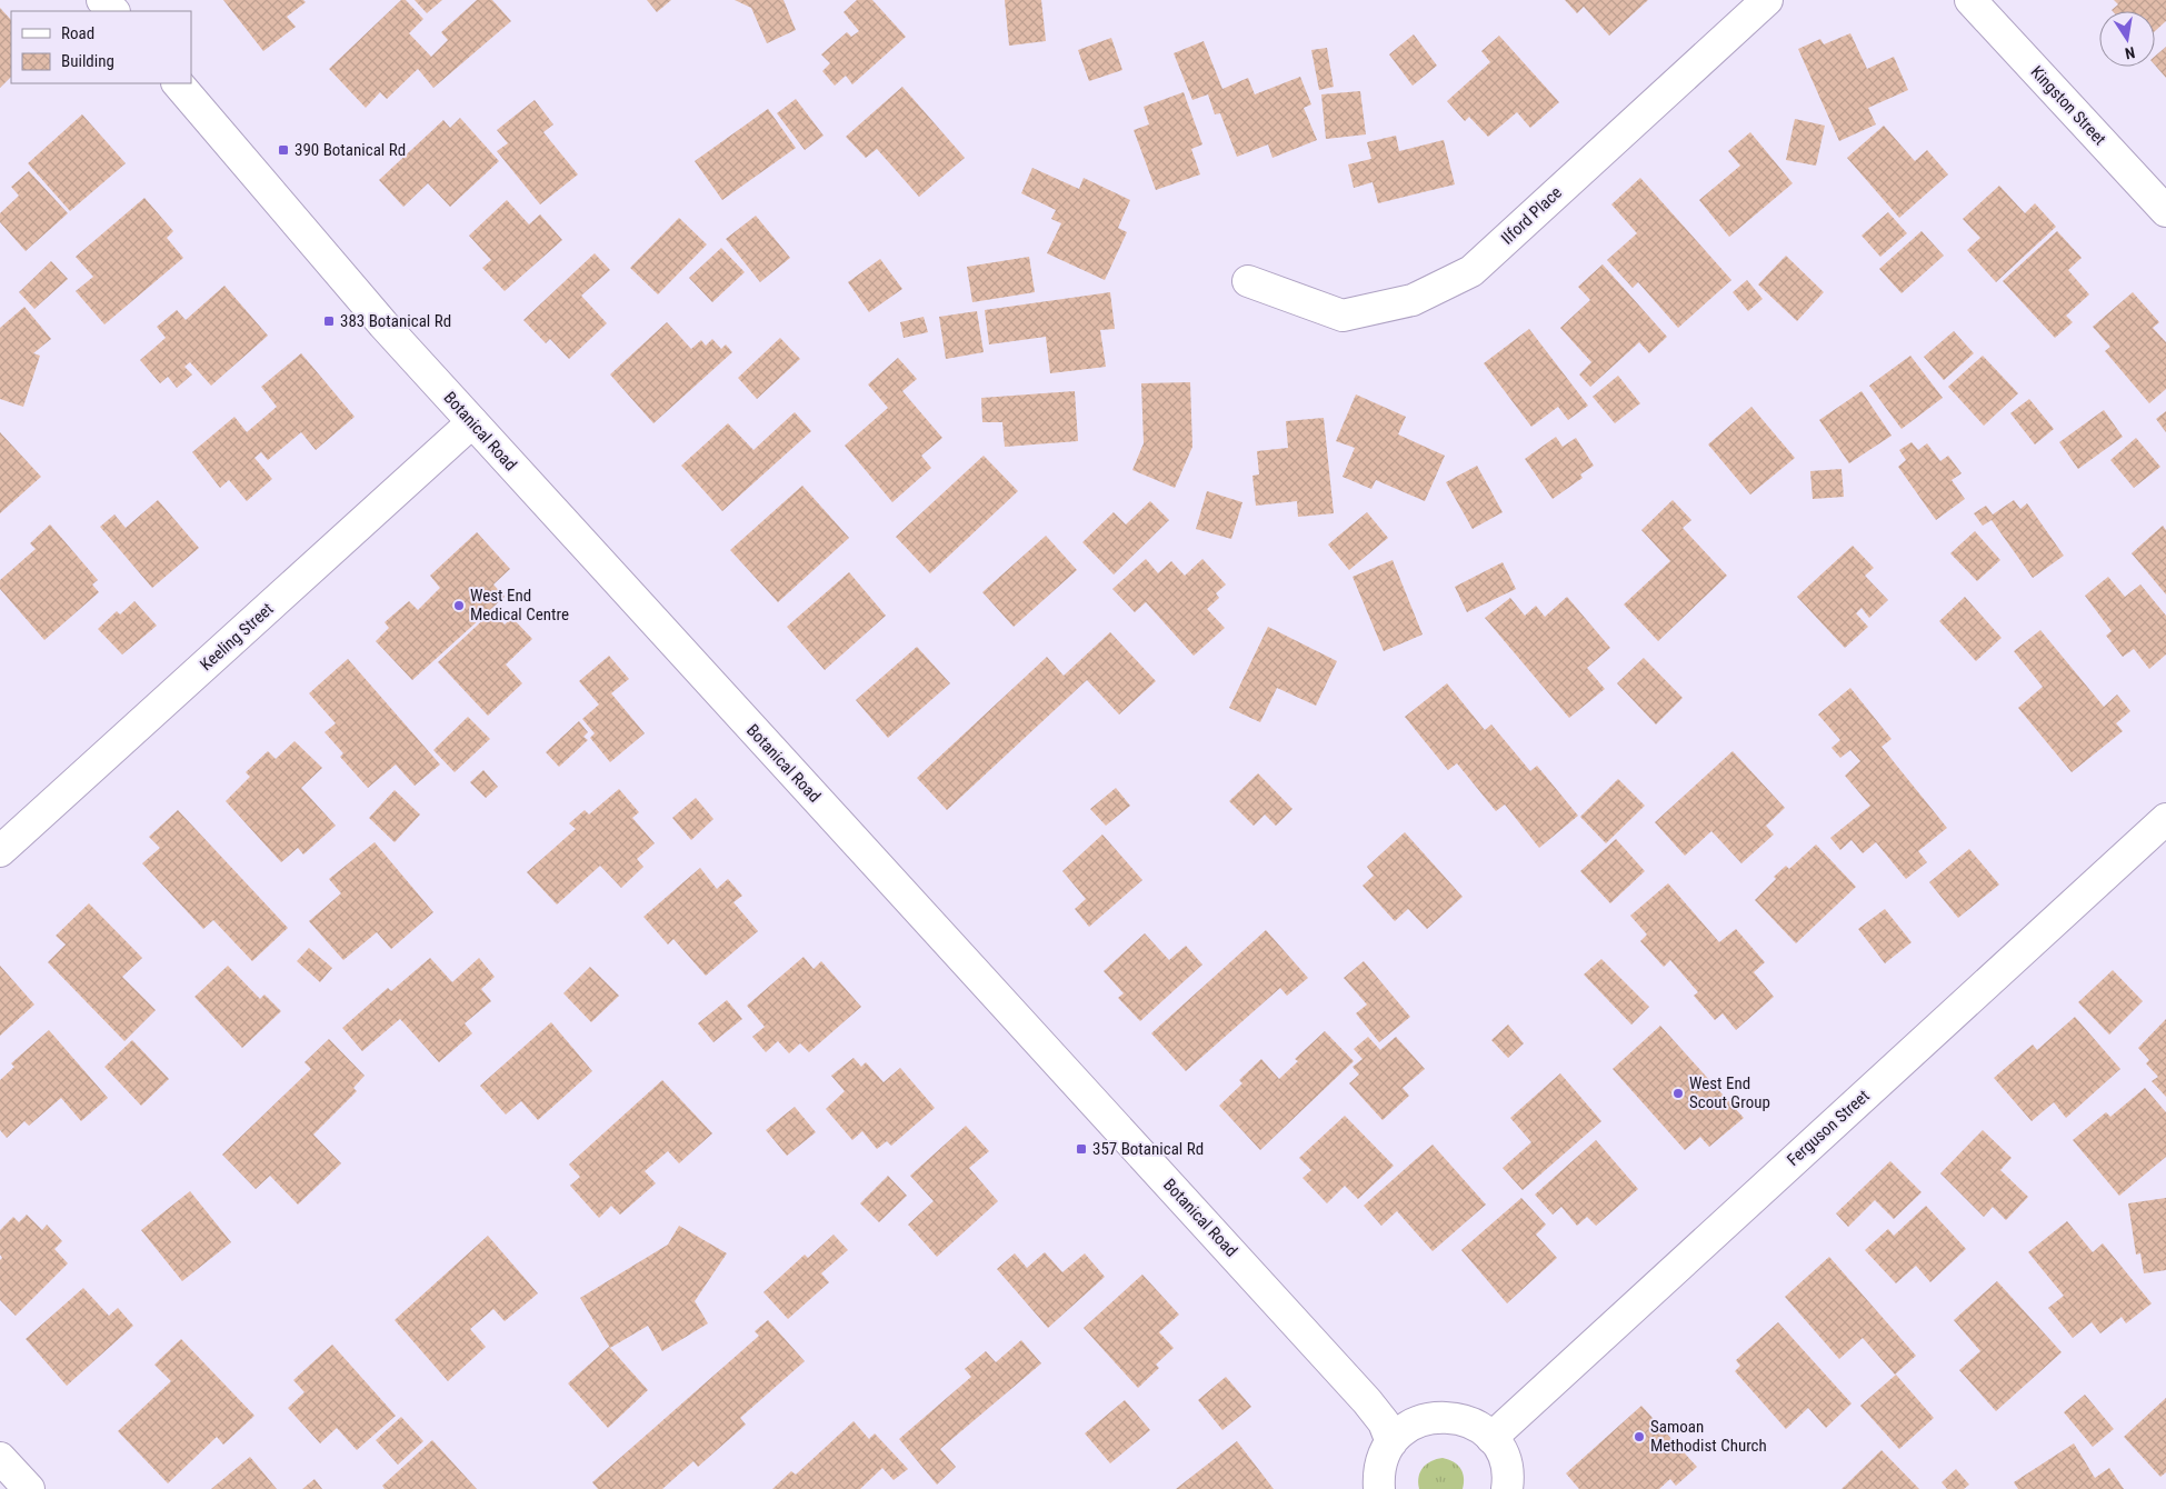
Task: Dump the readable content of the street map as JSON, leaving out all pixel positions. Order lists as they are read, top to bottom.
{
  "streets": {
    "street": [
      "Kingston Street",
      "Ilford Place",
      "Botanical Road",
      "Keeling Street",
      "Ferguson Street"
    ]
  },
  "crossings": [
    ["Botanical Road", "Keeling Street"]
  ],
  "places": {
    "transit": ["390 Botanical Rd", "383 Botanical Rd", "357 Botanical Rd"],
    "other": ["West End Medical Centre", "West End Scout Group", "Samoan Methodist Church"]
  },
  "legend": ["Road", "Building"],
  "north": "bottom"
}
